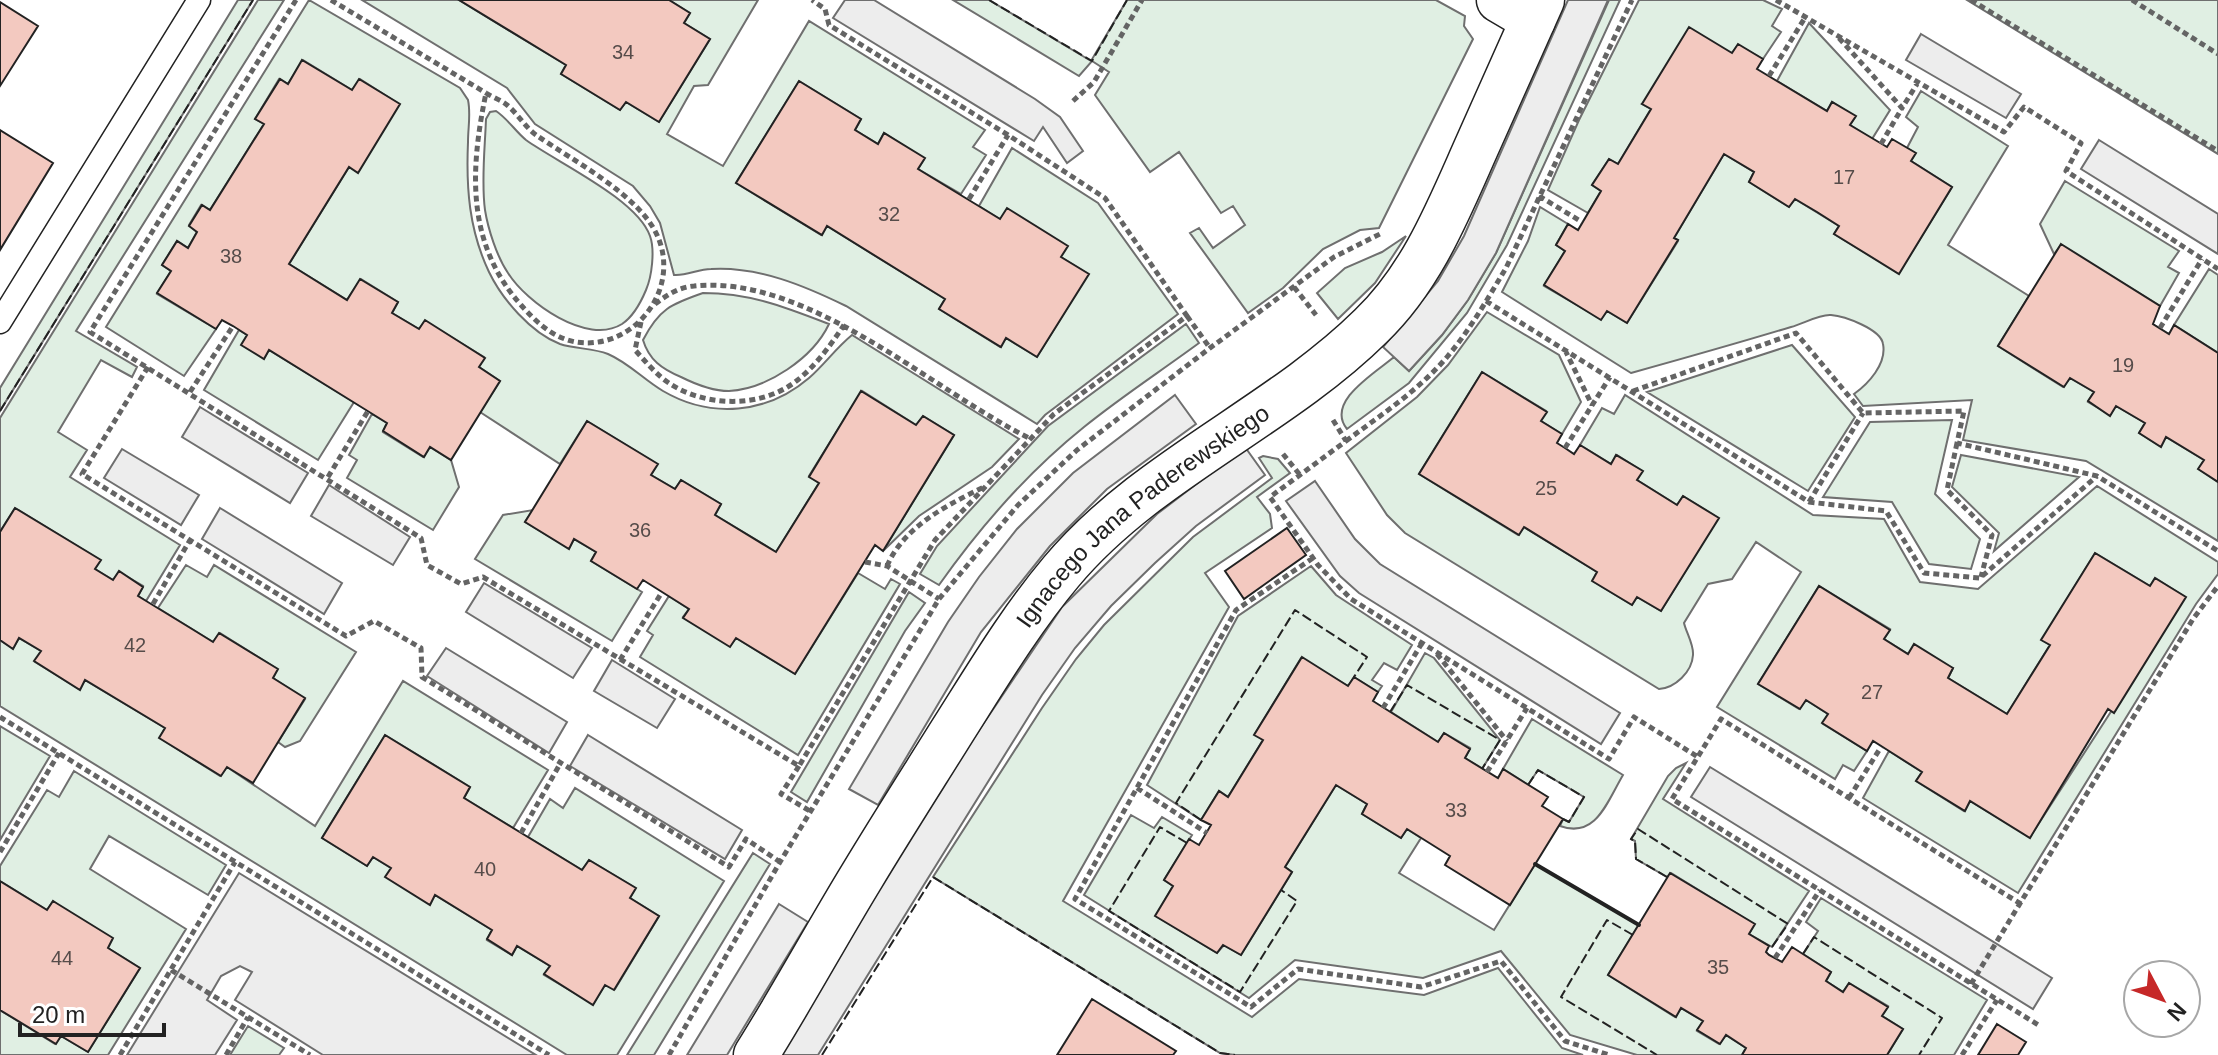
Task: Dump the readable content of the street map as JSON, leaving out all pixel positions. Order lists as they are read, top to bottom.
{
  "streets": {
    "street": ["Ignacego Jana Paderewskiego"]
  },
  "house_numbers": [
    "34",
    "17",
    "32",
    "38",
    "19",
    "25",
    "36",
    "42",
    "27",
    "33",
    "40",
    "44",
    "35"
  ],
  "scale_bar": "20 m",
  "north": "bottom right"
}
